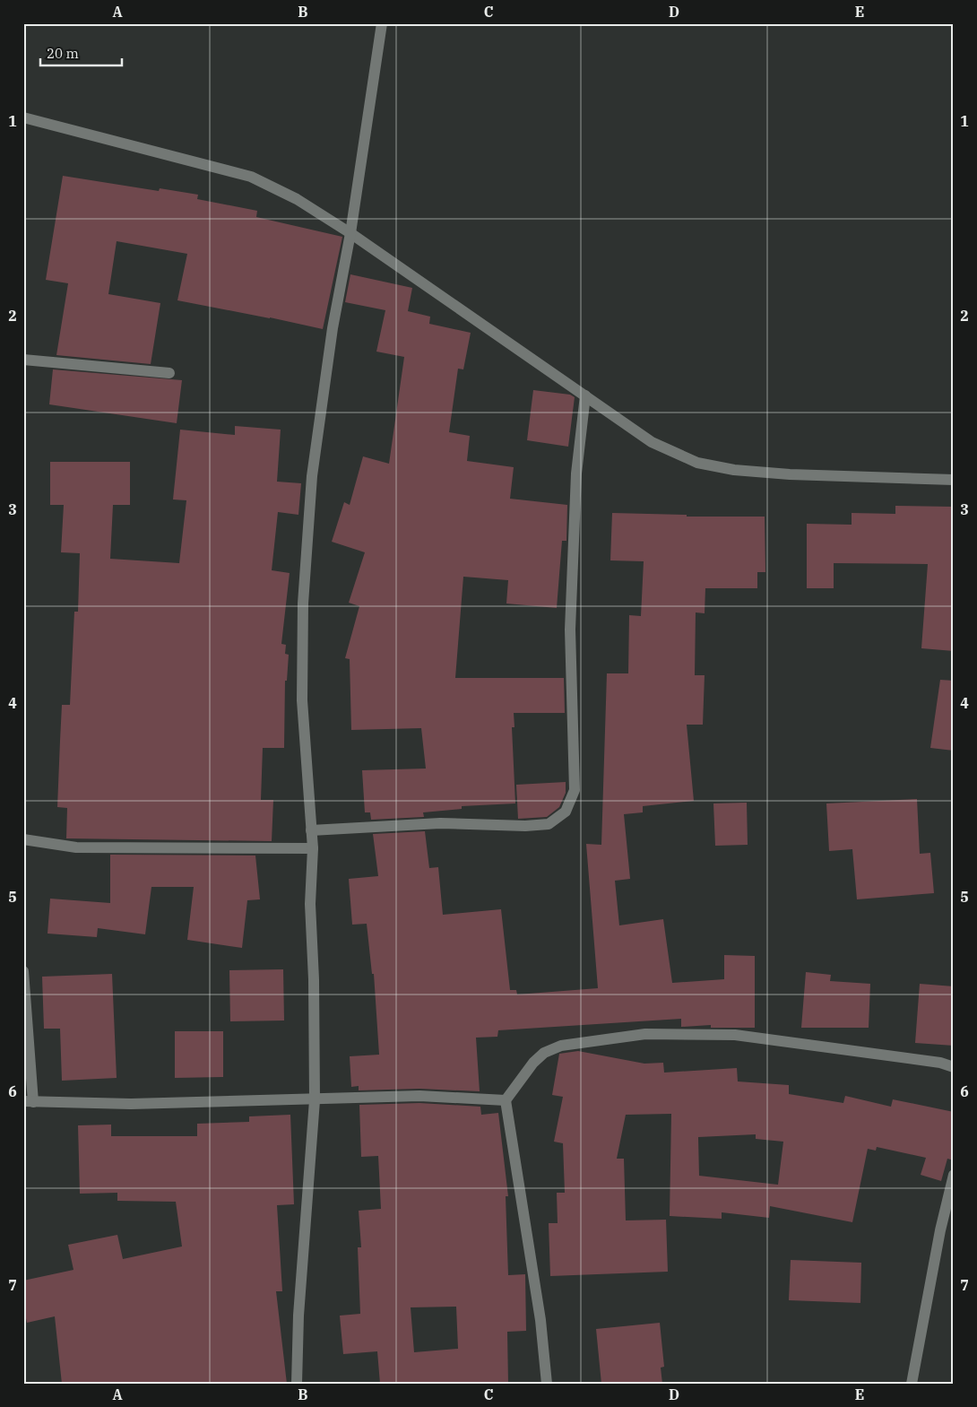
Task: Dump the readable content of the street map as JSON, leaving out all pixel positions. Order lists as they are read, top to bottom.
{
  "scale_bar": "20 m",
  "grid": {
    "columns": [
      "A",
      "B",
      "C",
      "D",
      "E"
    ],
    "rows": [
      "1",
      "2",
      "3",
      "4",
      "5",
      "6",
      "7"
    ]
  }
}
